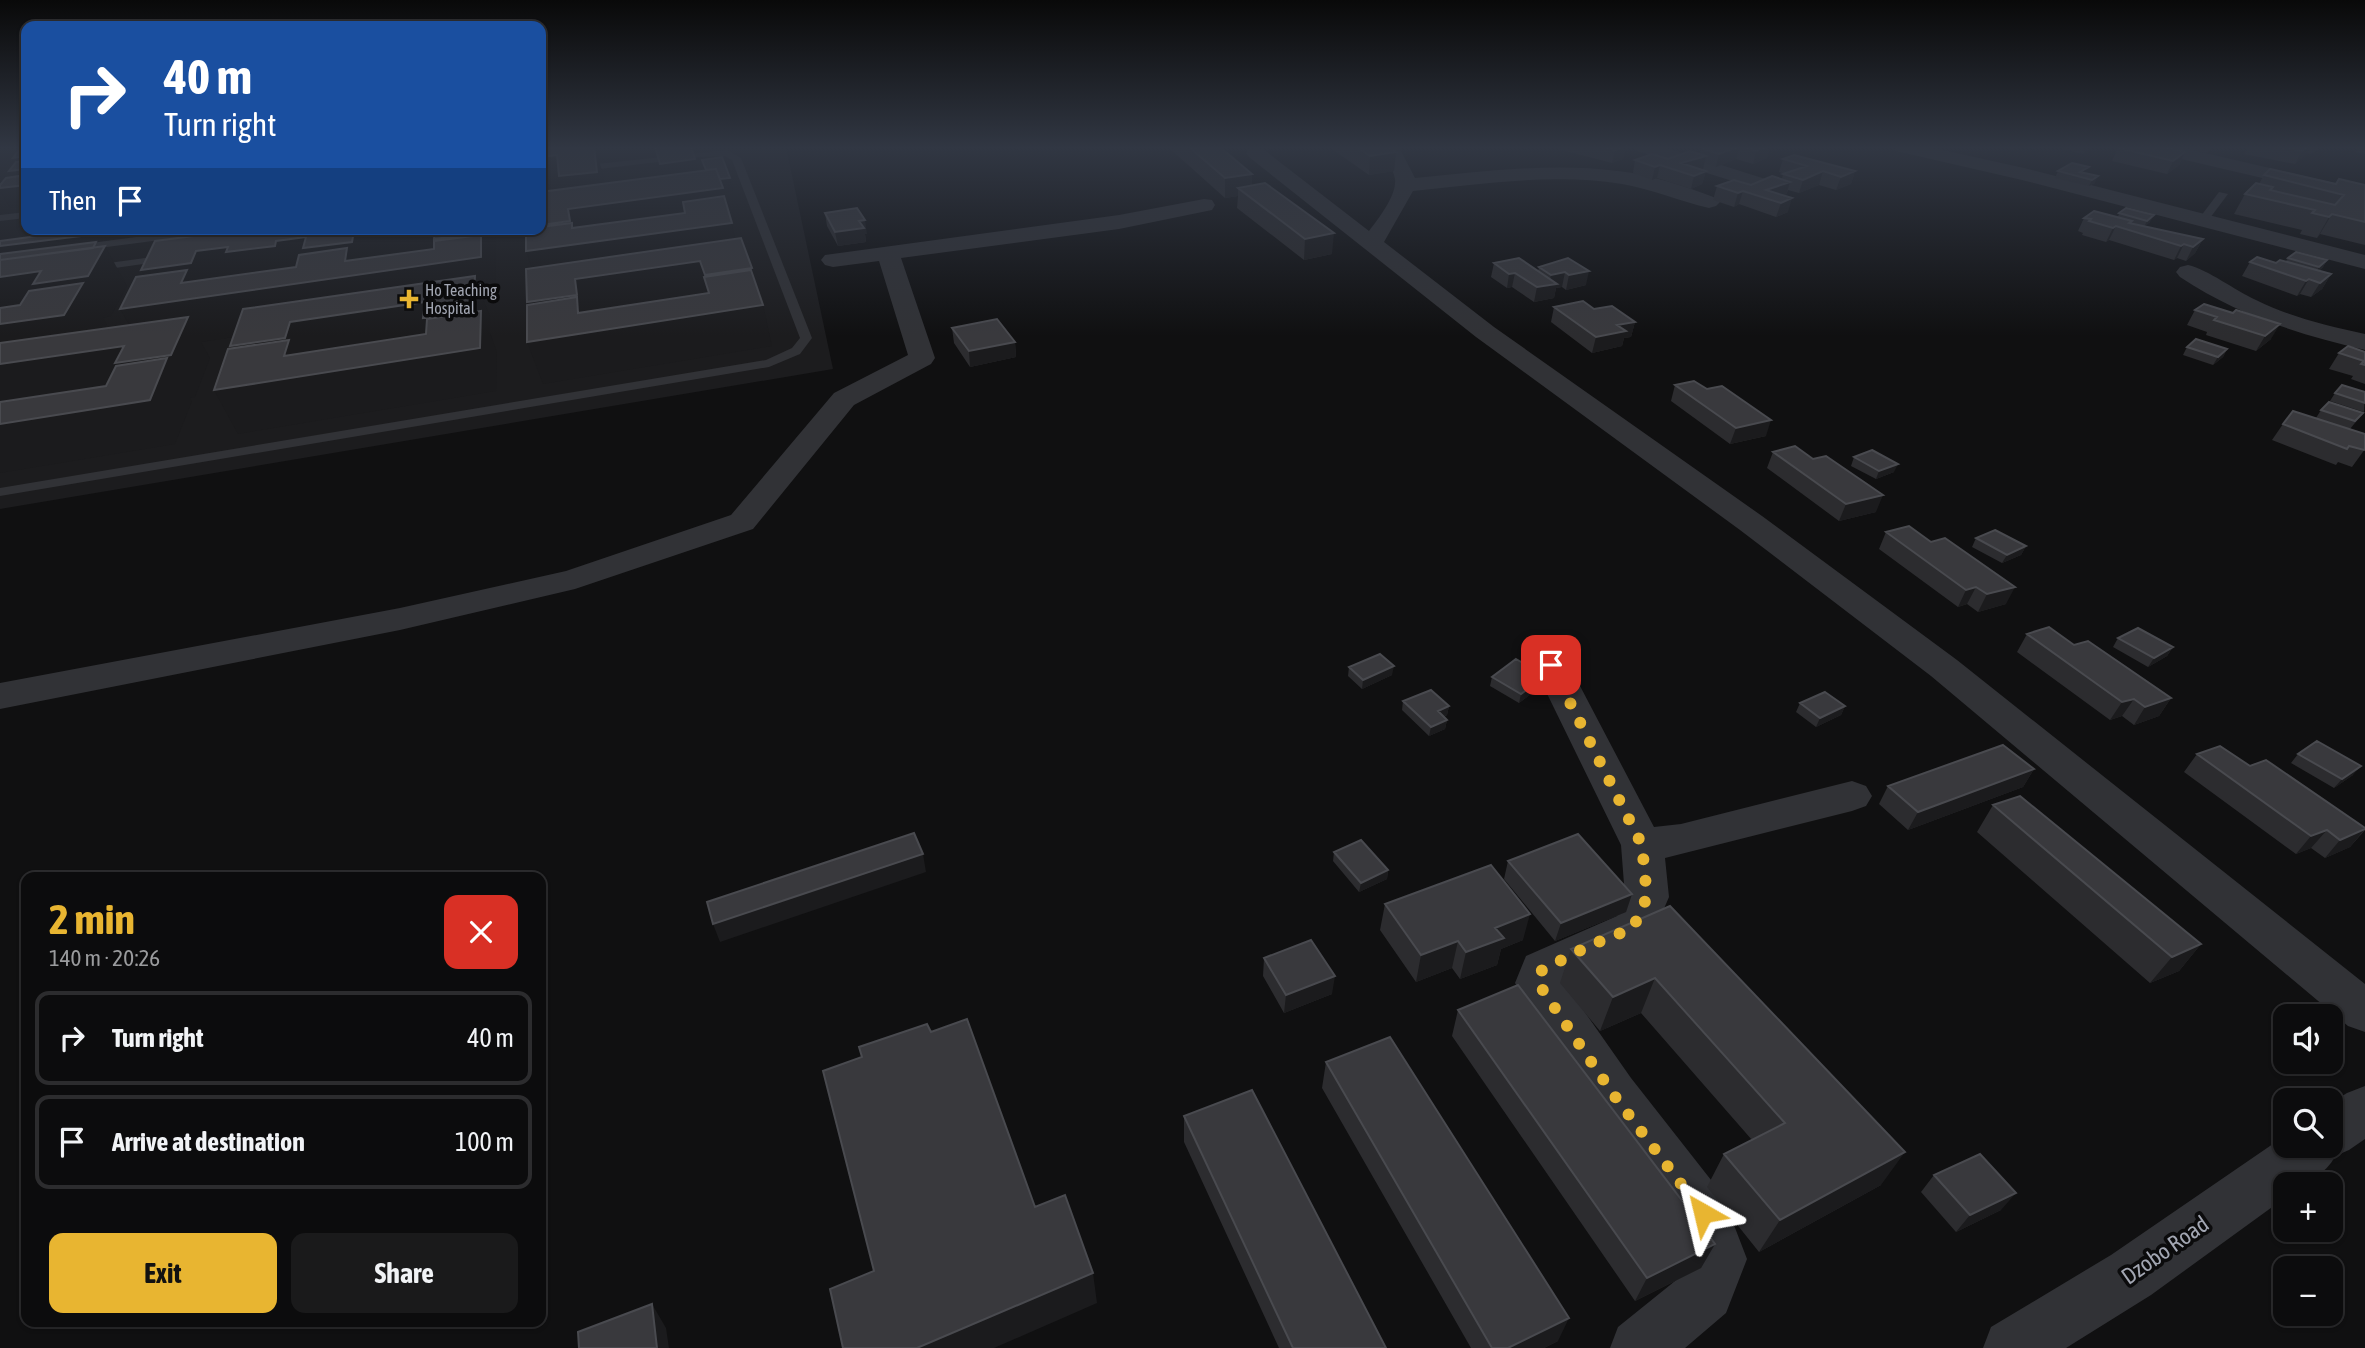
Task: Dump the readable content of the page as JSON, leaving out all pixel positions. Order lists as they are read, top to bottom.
{
  "streets": {
    "street": ["Dzobo Road"]
  },
  "places": {
    "health": ["Ho Teaching Hospital"]
  },
  "page": {
    "turn": ["40 m", "Turn right"],
    "then": "Then",
    "heading": ["2 min", "140 m · 20:26"],
    "list": [
      {
        "name": "Turn right",
        "value": "40 m"
      },
      {
        "name": "Arrive at destination",
        "value": "100 m"
      }
    ],
    "map_buttons": ["+", "−"],
    "buttons": ["Exit", "Share"]
  }
}
